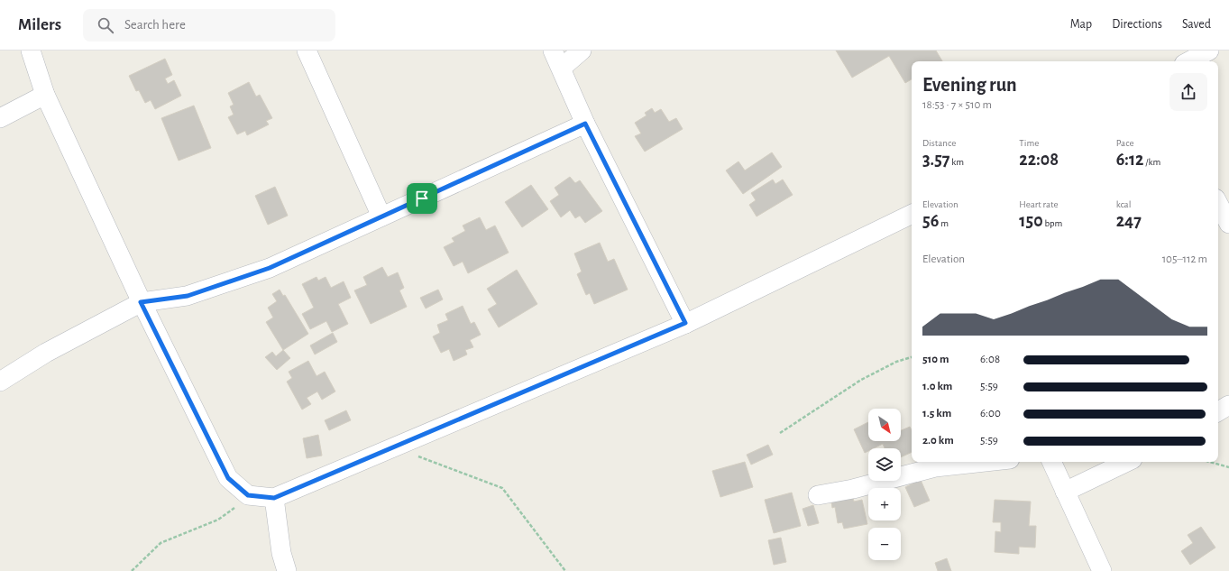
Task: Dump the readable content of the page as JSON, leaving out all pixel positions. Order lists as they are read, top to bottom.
{
  "north": "bottom right",
  "page": {
    "header": "Milers",
    "search": "Search here",
    "nav": ["Map", "Directions", "Saved"],
    "heading": ["Evening run", "18:53 · 7 × 510 m"],
    "stats": [
      ["Distance", "3.57 km"],
      ["Time", "22:08"],
      ["Pace", "6:12 /km"],
      ["Elevation", "56 m"],
      ["Heart rate", "150 bpm"],
      ["kcal", "247"]
    ],
    "chart": ["Elevation", "105–112 m"],
    "list": [
      {
        "name": "510 m",
        "note": "6:08"
      },
      {
        "name": "1.0 km",
        "note": "5:59"
      },
      {
        "name": "1.5 km",
        "note": "6:00"
      },
      {
        "name": "2.0 km",
        "note": "5:59"
      }
    ],
    "map_buttons": ["+", "−"]
  }
}
